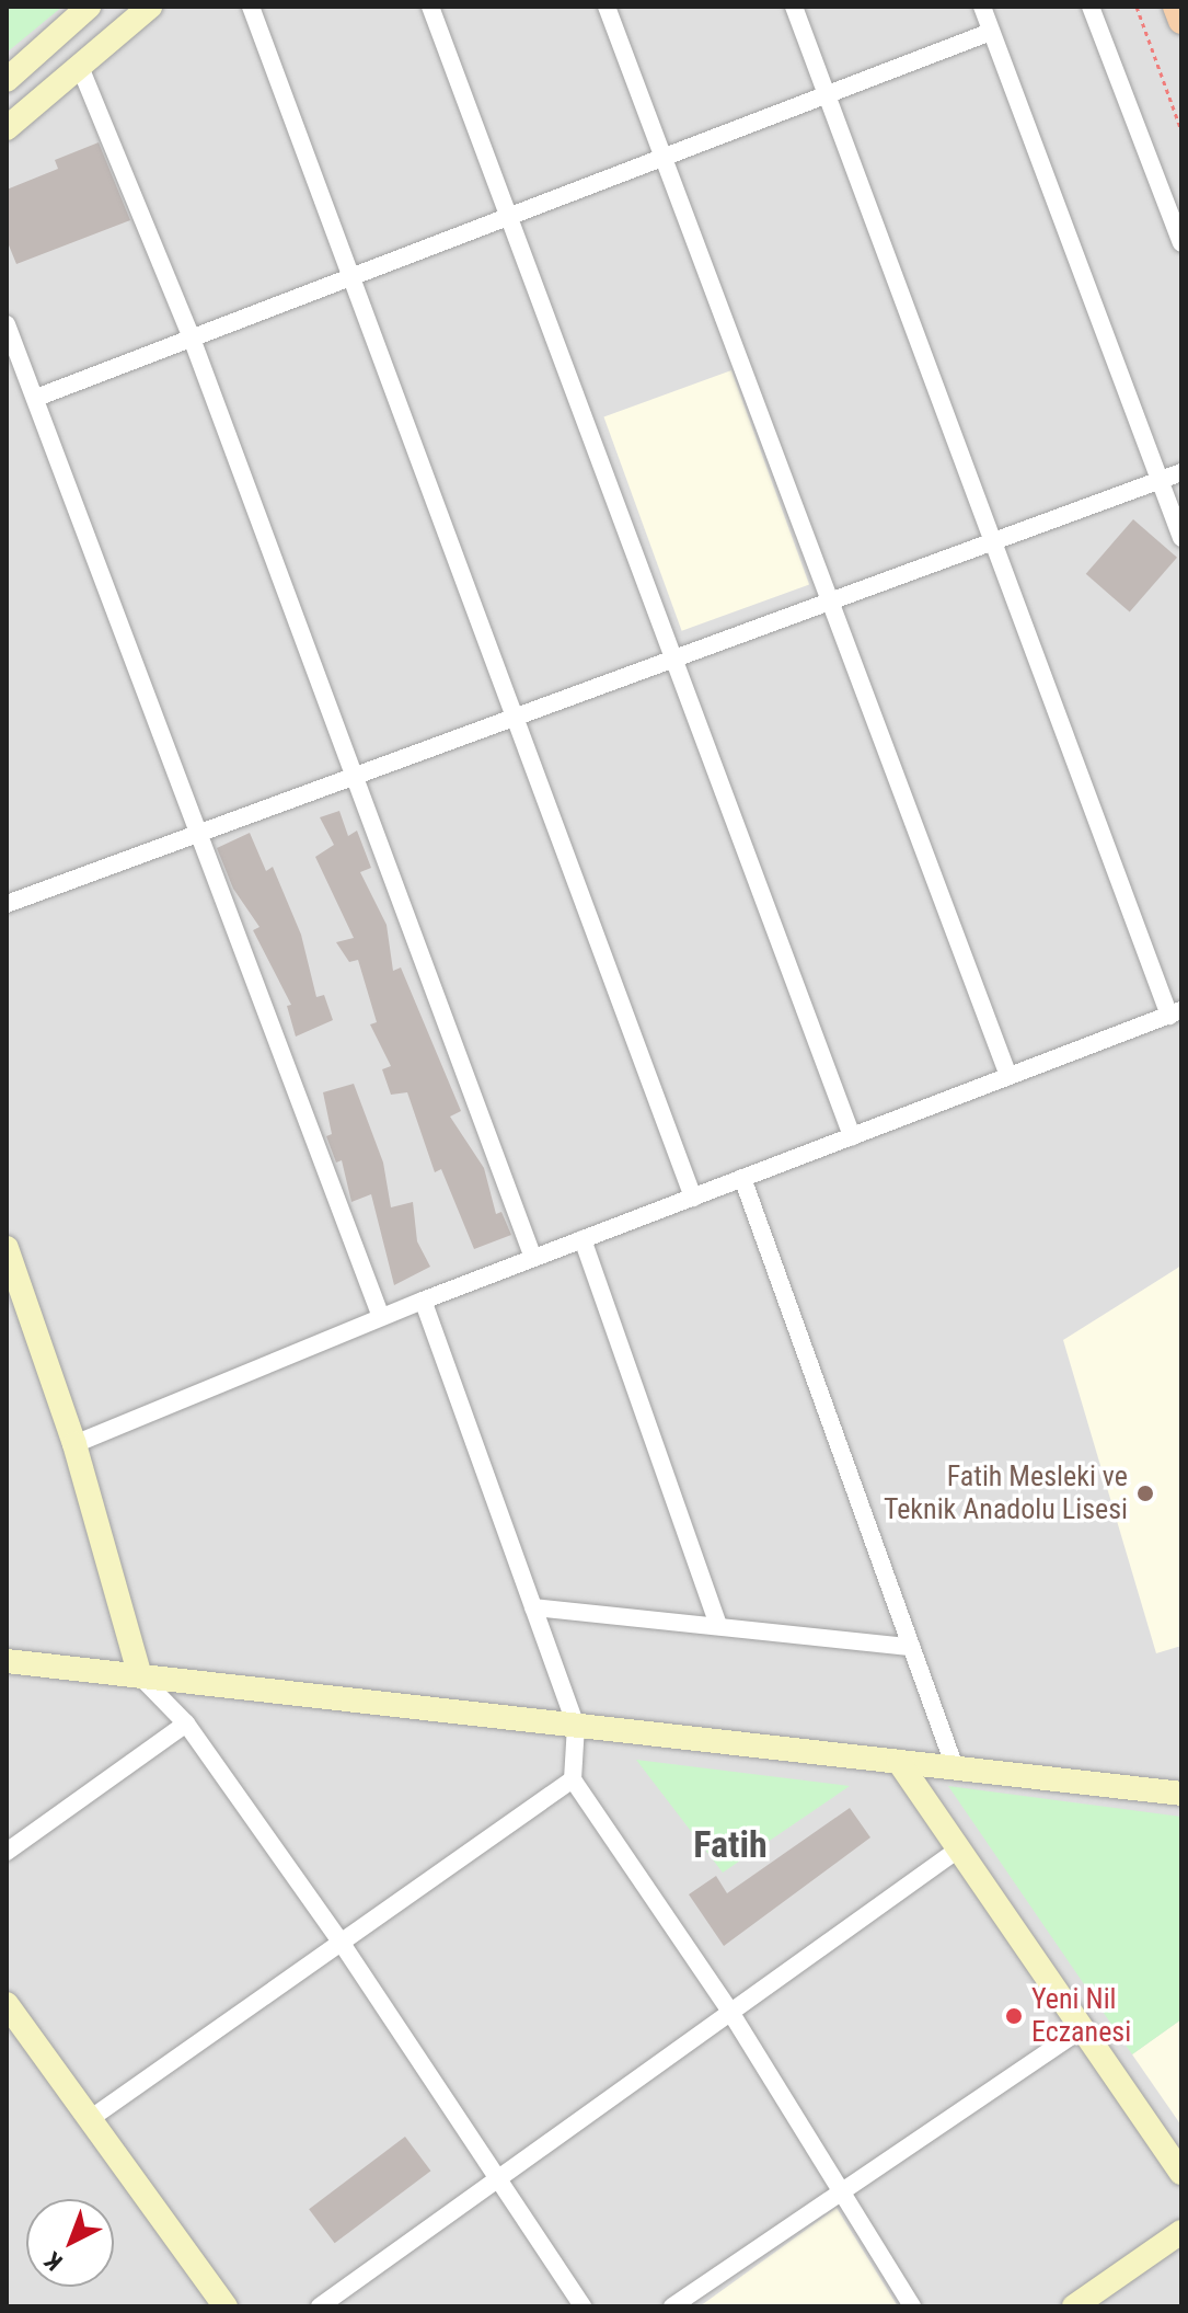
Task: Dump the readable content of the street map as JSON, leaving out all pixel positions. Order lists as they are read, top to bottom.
{
  "districts": ["Fatih"],
  "places": ["Fatih Mesleki ve Teknik Anadolu Lisesi", "Yeni Nil Eczanesi"],
  "north": "bottom left"
}
